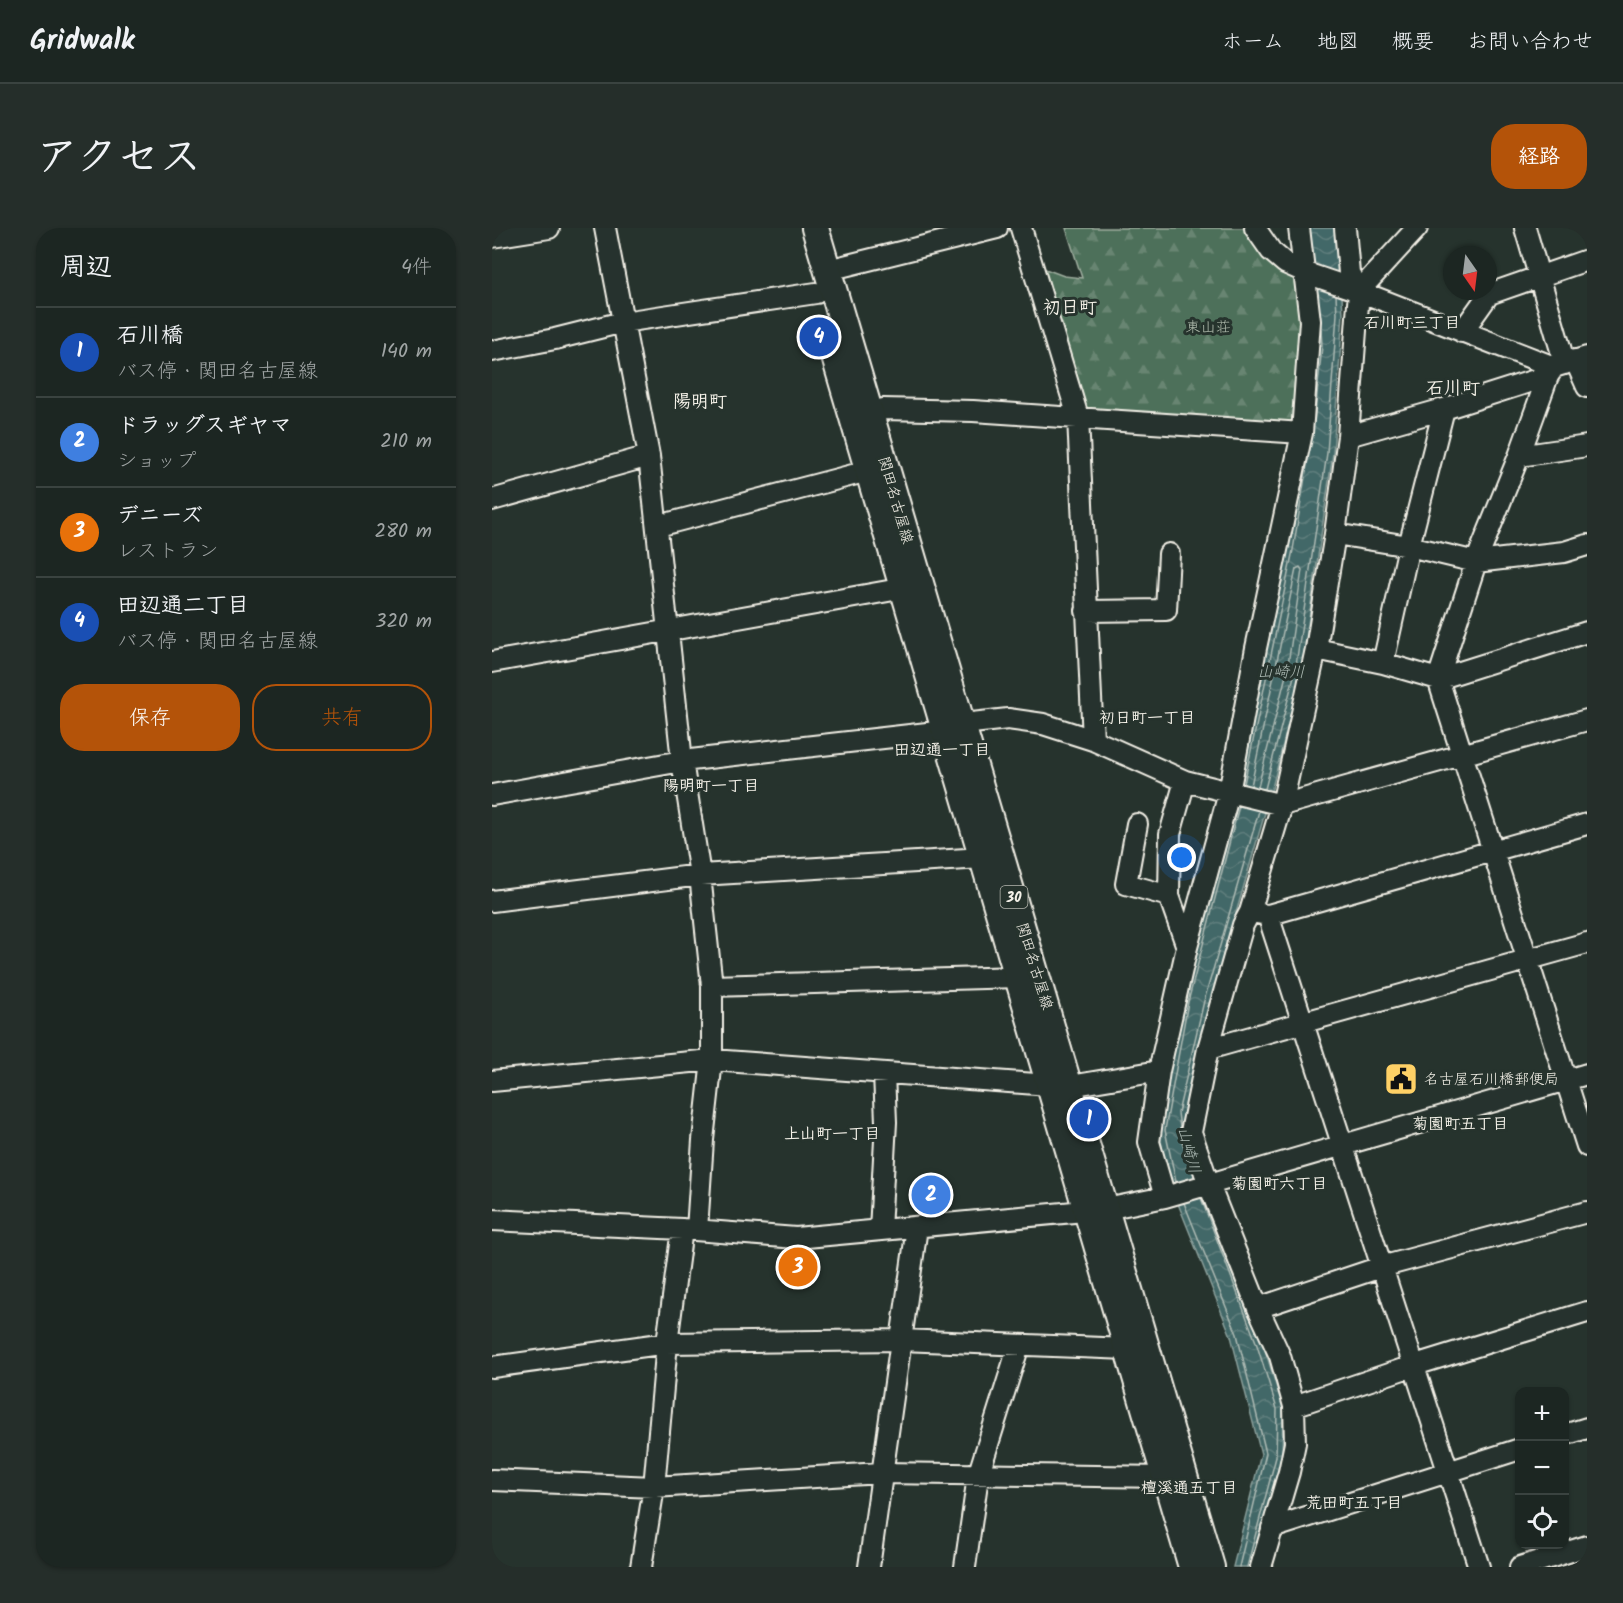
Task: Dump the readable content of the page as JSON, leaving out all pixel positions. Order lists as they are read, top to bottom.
{
  "streets": {
    "main road": ["関田名古屋線", "30"]
  },
  "districts": [
    "初日町",
    "石川町三丁目",
    "石川町",
    "陽明町",
    "初日町一丁目",
    "田辺通一丁目",
    "陽明町一丁目",
    "菊園町五丁目",
    "上山町一丁目",
    "菊園町六丁目",
    "檀溪通五丁目",
    "荒田町五丁目"
  ],
  "water": ["山崎川"],
  "parks": ["東山荘"],
  "places": {
    "public building": ["名古屋石川橋郵便局"]
  },
  "north": "bottom",
  "page": {
    "header": "Gridwalk",
    "nav": [
      "ホーム",
      "地図",
      "概要",
      "お問い合わせ"
    ],
    "title": "アクセス",
    "buttons": [
      "経路",
      ["保存", "共有"]
    ],
    "heading": ["周辺", "4件"],
    "list": [
      {
        "mark": "1",
        "name": "石川橋",
        "note": "バス停 · 関田名古屋線",
        "value": "140 m"
      },
      {
        "mark": "2",
        "name": "ドラッグスギヤマ",
        "note": "ショップ",
        "value": "210 m"
      },
      {
        "mark": "3",
        "name": "デニーズ",
        "note": "レストラン",
        "value": "280 m"
      },
      {
        "mark": "4",
        "name": "田辺通二丁目",
        "note": "バス停 · 関田名古屋線",
        "value": "320 m"
      }
    ],
    "pins": [
      "4",
      "1",
      "2",
      "3"
    ],
    "map_buttons": ["+", "−"]
  }
}
